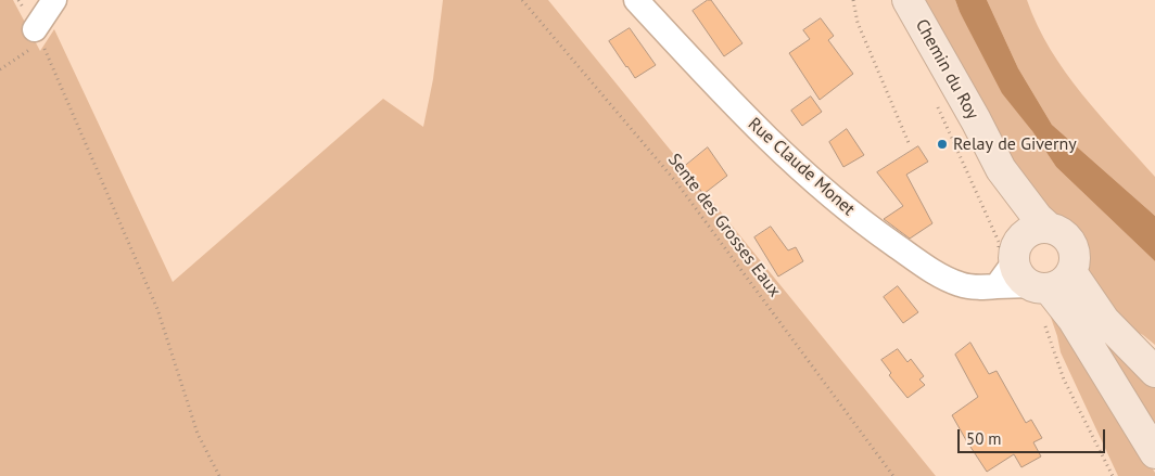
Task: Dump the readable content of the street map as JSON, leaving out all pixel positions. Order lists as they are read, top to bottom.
{
  "streets": {
    "main road": ["Chemin du Roy"],
    "street": ["Rue Claude Monet"],
    "path": ["Sente des Grosses Eaux"]
  },
  "places": ["Relay de Giverny"],
  "scale_bar": "50 m"
}
